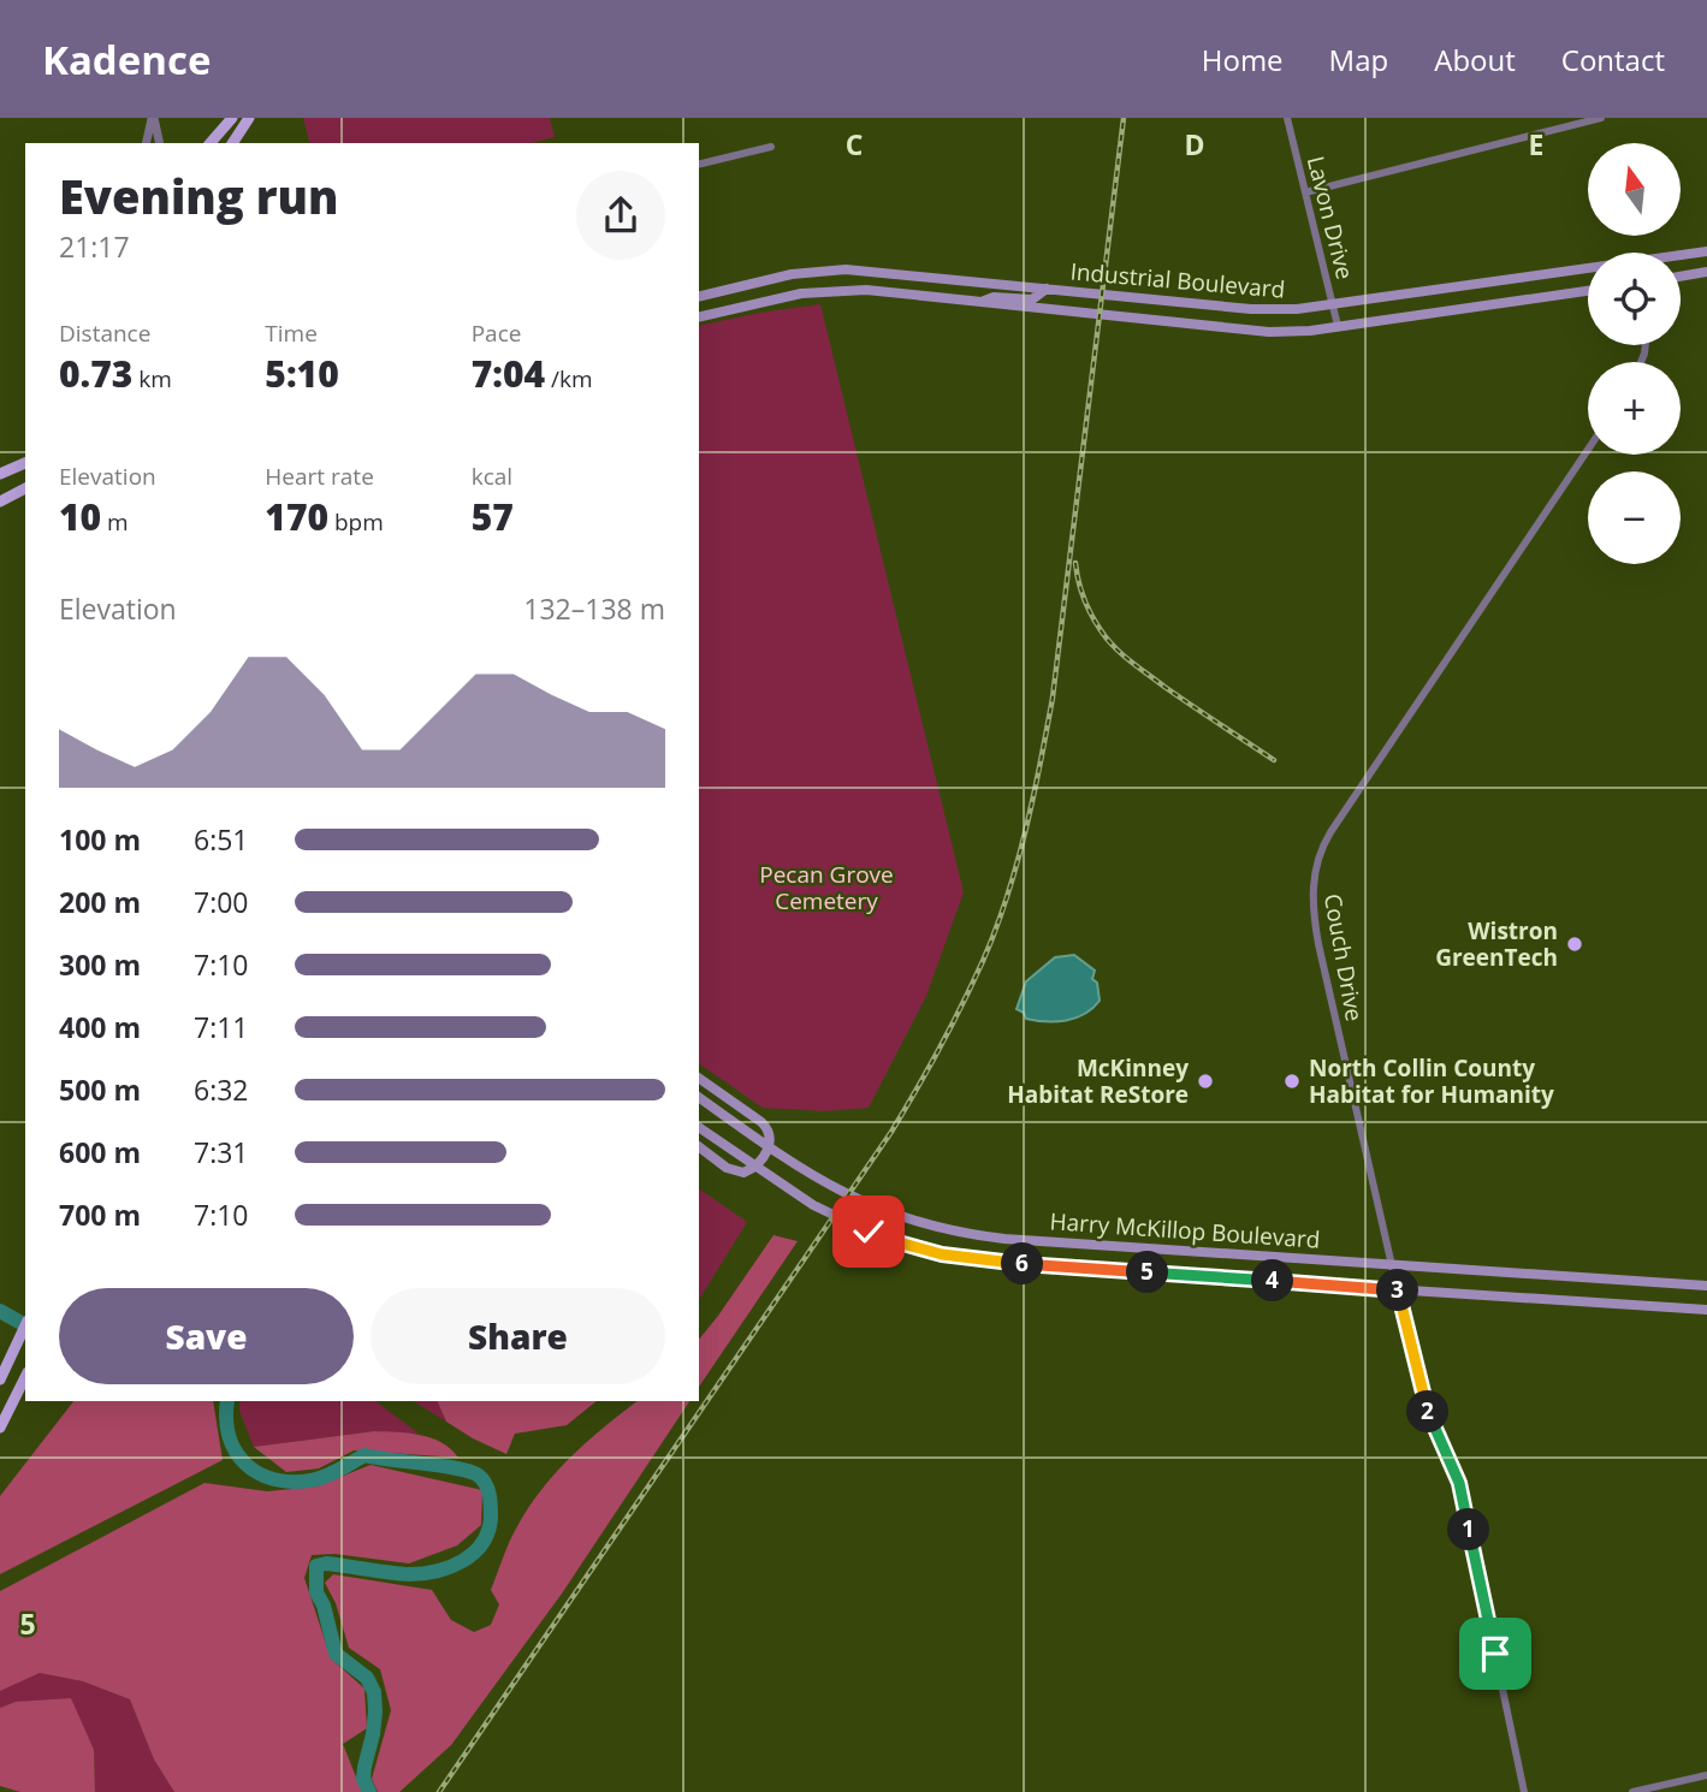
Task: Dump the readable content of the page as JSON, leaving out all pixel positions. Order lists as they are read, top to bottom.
{
  "streets": {
    "main road": ["Industrial Boulevard", "Harry McKillop Boulevard"],
    "street": ["Lavon Drive", "Couch Drive"]
  },
  "crossings": [
    ["Lavon Drive", "Industrial Boulevard"],
    ["Couch Drive", "Harry McKillop Boulevard"]
  ],
  "parks": ["Pecan Grove Cemetery"],
  "places": ["Wistron GreenTech", "McKinney Habitat ReStore", "North Collin County Habitat for Humanity"],
  "north": "top",
  "page": {
    "header": "Kadence",
    "nav": [
      "Home",
      "Map",
      "About",
      "Contact"
    ],
    "map_buttons": ["+", "−"],
    "heading": ["Evening run", "21:17"],
    "stats": [
      ["Distance", "0.73 km"],
      ["Time", "5:10"],
      ["Pace", "7:04 /km"],
      ["Elevation", "10 m"],
      ["Heart rate", "170 bpm"],
      ["kcal", "57"]
    ],
    "chart": ["Elevation", "132–138 m"],
    "list": [
      {
        "name": "100 m",
        "note": "6:51"
      },
      {
        "name": "200 m",
        "note": "7:00"
      },
      {
        "name": "300 m",
        "note": "7:10"
      },
      {
        "name": "400 m",
        "note": "7:11"
      },
      {
        "name": "500 m",
        "note": "6:32"
      },
      {
        "name": "600 m",
        "note": "7:31"
      },
      {
        "name": "700 m",
        "note": "7:10"
      }
    ],
    "pins": [
      "6",
      "5",
      "4",
      "3",
      "2",
      "1"
    ],
    "buttons": ["Save", "Share"]
  },
  "grid": {
    "columns": ["C", "D", "E"],
    "rows": ["5"]
  }
}
